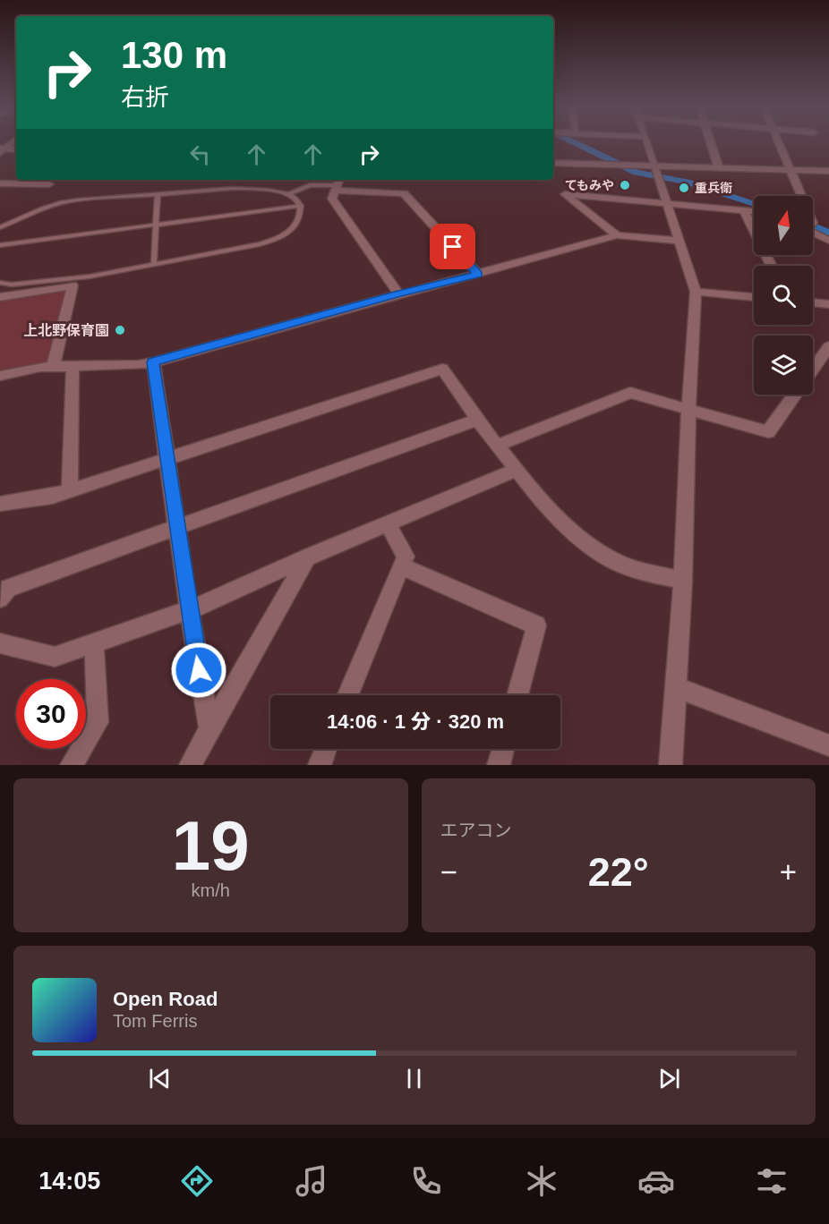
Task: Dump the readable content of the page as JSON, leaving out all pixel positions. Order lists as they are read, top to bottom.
{
  "places": ["てもみや", "重兵衛", "上北野保育園"],
  "north": "top",
  "page": {
    "turn": ["130 m", "右折"],
    "limit": "30",
    "trip": "14:06 · 1 分 · 320 m",
    "tile": [
      ["19", "km/h"],
      "エアコン"
    ],
    "heat": ["−", "22°", "+"],
    "song": ["Open Road", "Tom Ferris"],
    "tabs": "14:05"
  }
}
